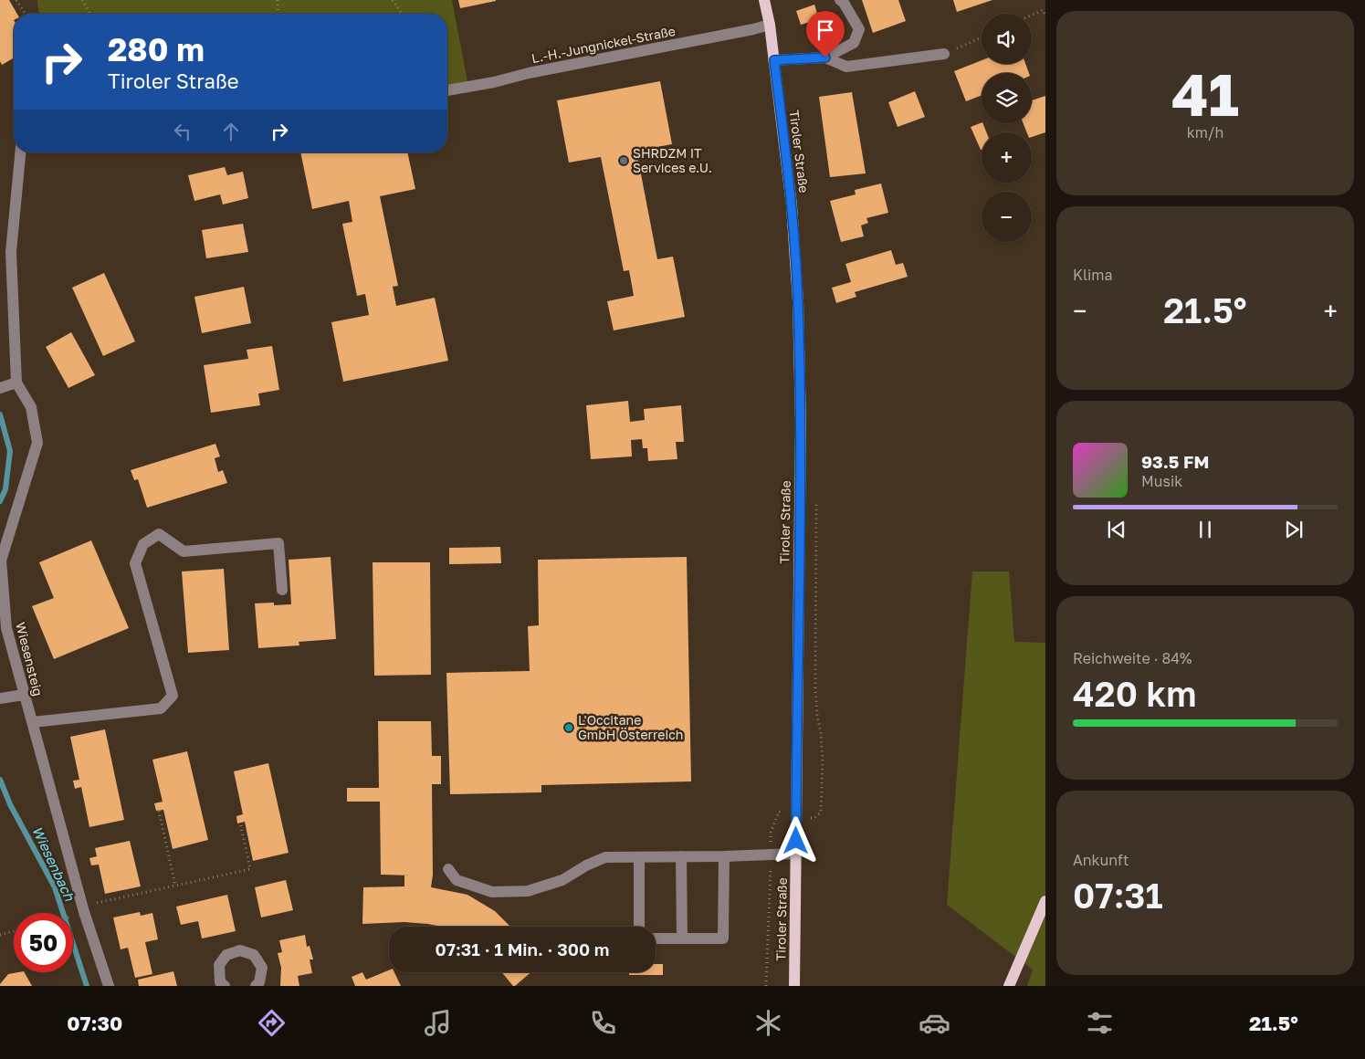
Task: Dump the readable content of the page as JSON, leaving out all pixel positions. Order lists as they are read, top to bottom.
{
  "streets": {
    "main road": ["Tiroler Straße"],
    "street": ["L.-H.-Jungnickel-Straße", "Wiesensteig"]
  },
  "crossings": [
    ["L.-H.-Jungnickel-Straße", "Tiroler Straße"]
  ],
  "water": ["Wiesenbach"],
  "places": ["SHRDZM IT Services e.U.", "L'Occitane GmbH Österreich"],
  "page": {
    "tile": [
      ["41", "km/h"],
      "Klima",
      ["Reichweite · 84%", "420 km"],
      ["Ankunft", "07:31"]
    ],
    "map_buttons": ["+", "−"],
    "turn": ["280 m", "Tiroler Straße"],
    "heat": ["−", "21.5°", "+"],
    "song": ["93.5 FM", "Musik"],
    "limit": "50",
    "trip": "07:31 · 1 Min. · 300 m",
    "tabs": ["07:30", "21.5°"]
  }
}
